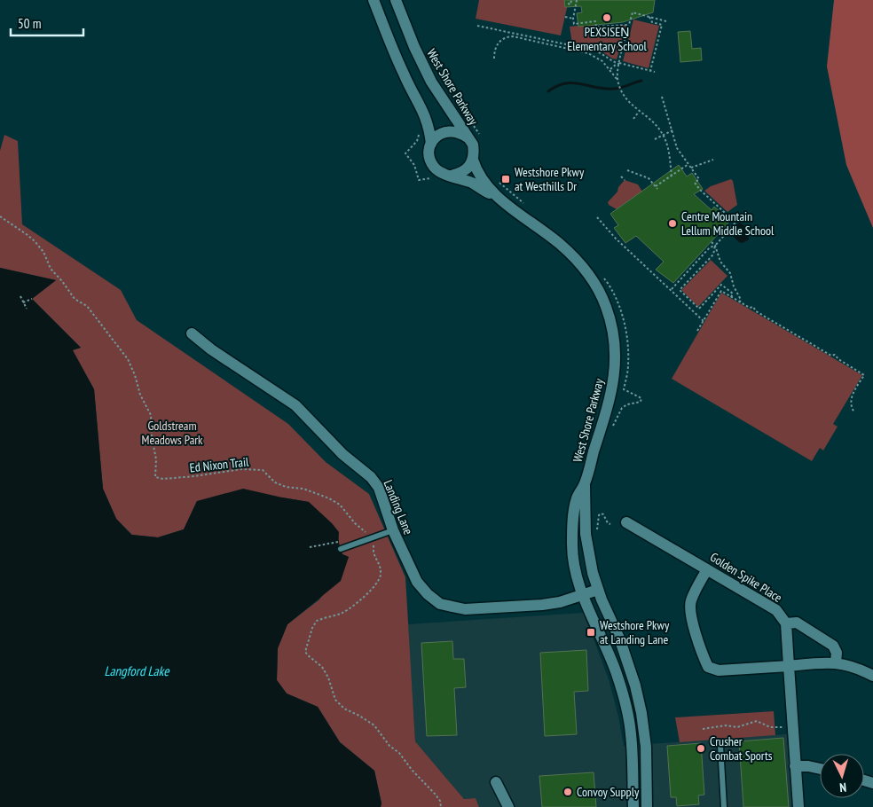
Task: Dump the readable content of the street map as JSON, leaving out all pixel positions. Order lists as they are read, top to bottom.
{
  "streets": {
    "main road": ["West Shore Parkway", "Landing Lane", "Golden Spike Place"],
    "path": ["Ed Nixon Trail"]
  },
  "crossings": [
    ["West Shore Parkway", "Landing Lane"]
  ],
  "water": ["Langford Lake"],
  "parks": ["Goldstream Meadows Park"],
  "places": {
    "other": [
      "PEXSISEṈ Elementary School",
      "Centre Mountain Lellum Middle School",
      "Crusher Combat Sports",
      "Convoy Supply"
    ],
    "transit": ["Westshore Pkwy at Westhills Dr", "Westshore Pkwy at Landing Lane"]
  },
  "scale_bar": "50 m",
  "north": "bottom"
}
